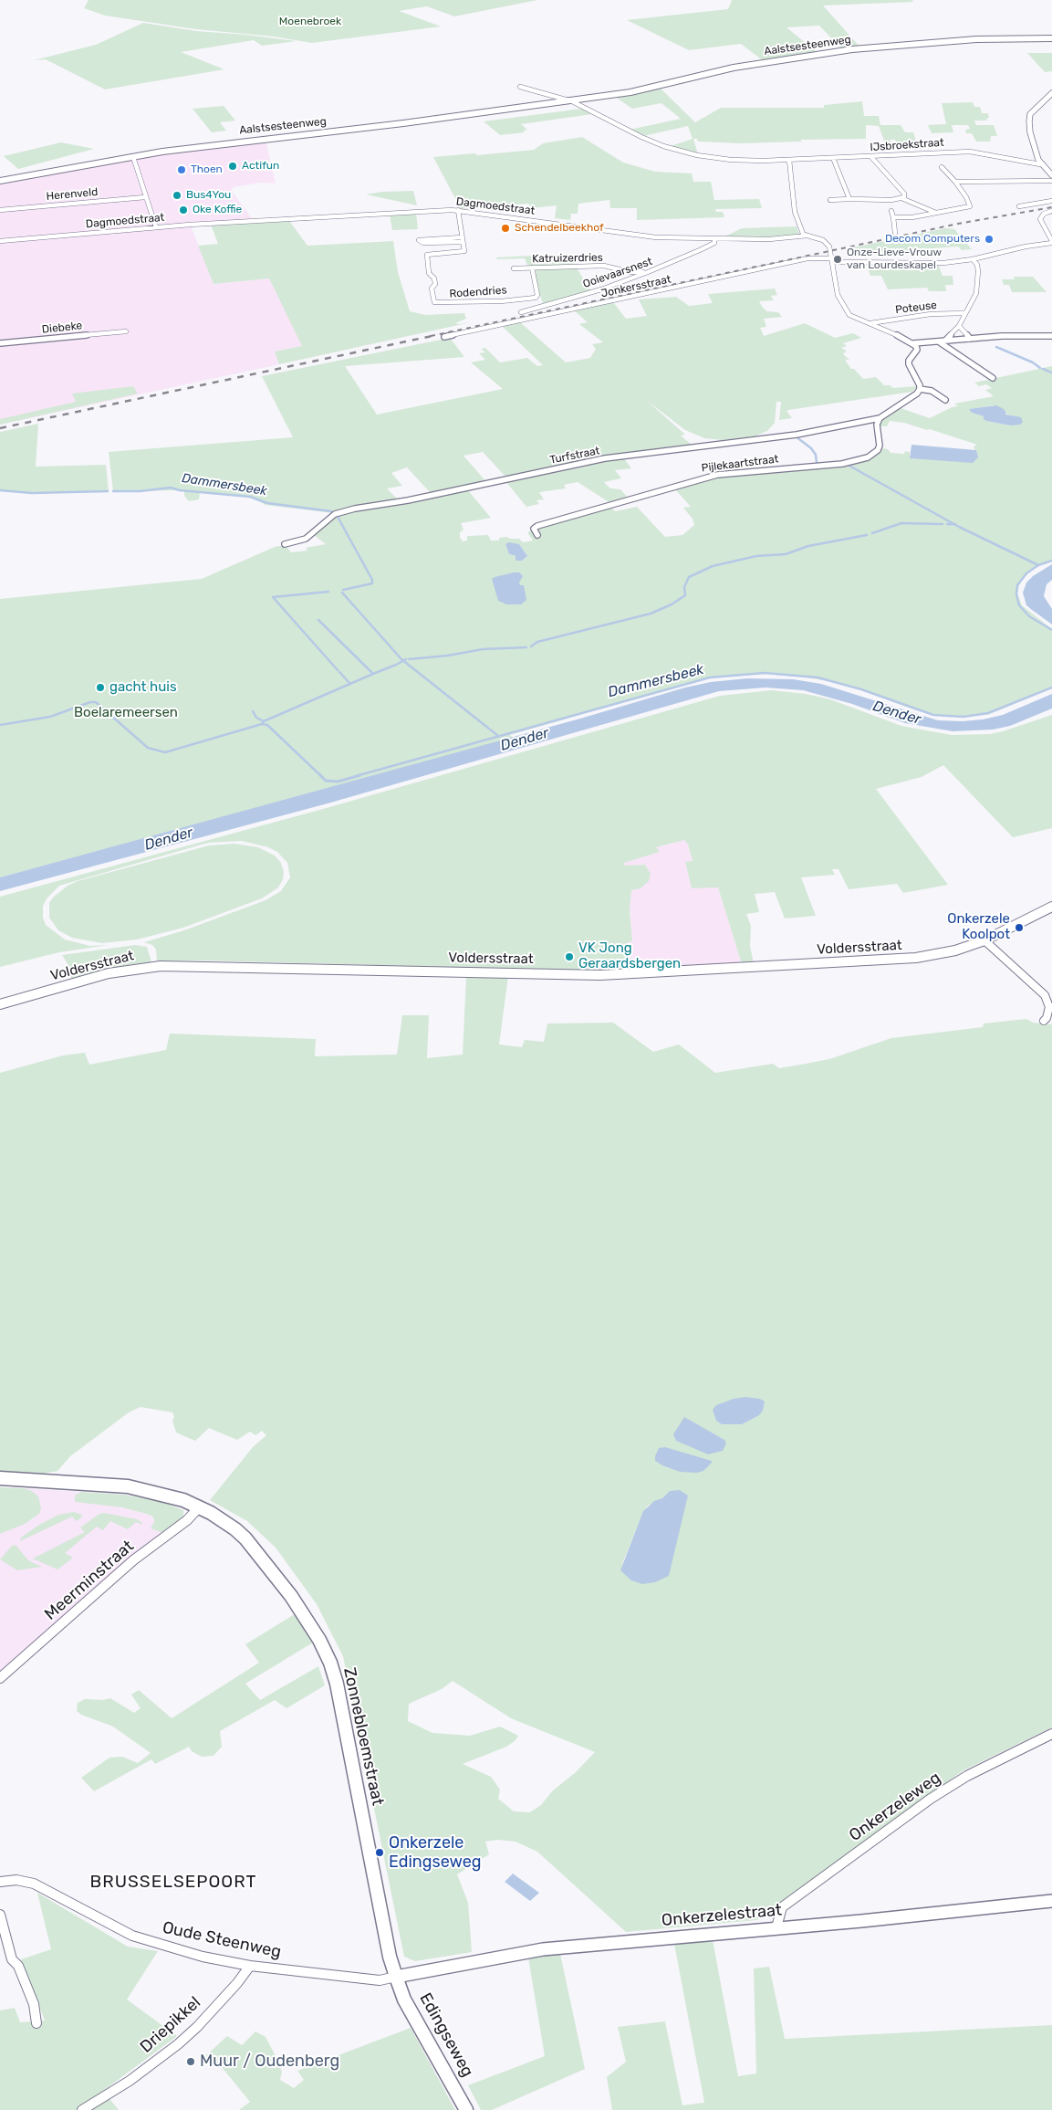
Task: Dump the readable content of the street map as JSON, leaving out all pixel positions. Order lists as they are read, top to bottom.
{
  "streets": {
    "main road": ["Aalstsesteenweg", "Zonnebloemstraat", "Edingseweg"],
    "street": [
      "IJsbroekstraat",
      "Herenveld",
      "Dagmoedstraat",
      "Katruizerdries",
      "Ooievaarsnest",
      "Jonkersstraat",
      "Rodendries",
      "Poteuse",
      "Diebeke",
      "Turfstraat",
      "Pijlekaartstraat",
      "Voldersstraat",
      "Meerminstraat",
      "Onkerzeleweg",
      "Onkerzelestraat",
      "Oude Steenweg",
      "Driepikkel"
    ]
  },
  "crossings": [
    ["Aalstsesteenweg", "IJsbroekstraat"],
    ["Dagmoedstraat", "Ooievaarsnest"],
    ["Katruizerdries", "Ooievaarsnest"],
    ["Katruizerdries", "Rodendries"],
    ["Turfstraat", "Pijlekaartstraat"],
    ["Meerminstraat", "Zonnebloemstraat"],
    ["Zonnebloemstraat", "Onkerzelestraat"],
    ["Zonnebloemstraat", "Oude Steenweg"],
    ["Zonnebloemstraat", "Edingseweg"],
    ["Onkerzeleweg", "Onkerzelestraat"],
    ["Onkerzelestraat", "Oude Steenweg"],
    ["Onkerzelestraat", "Edingseweg"],
    ["Oude Steenweg", "Driepikkel"],
    ["Oude Steenweg", "Edingseweg"]
  ],
  "districts": ["BRUSSELSEPOORT"],
  "water": ["Dammersbeek", "Dender"],
  "parks": ["Moenebroek", "Boelaremeersen"],
  "places": [
    "Actifun",
    "Thoen",
    "Bus4You",
    "Oke Koffie",
    "Schendelbeekhof",
    "Decom Computers",
    "Onze-Lieve-Vrouw van Lourdeskapel",
    "gacht huis",
    "Onkerzele Koolpot",
    "VK Jong Geraardsbergen",
    "Onkerzele Edingseweg",
    "Muur / Oudenberg"
  ]
}
